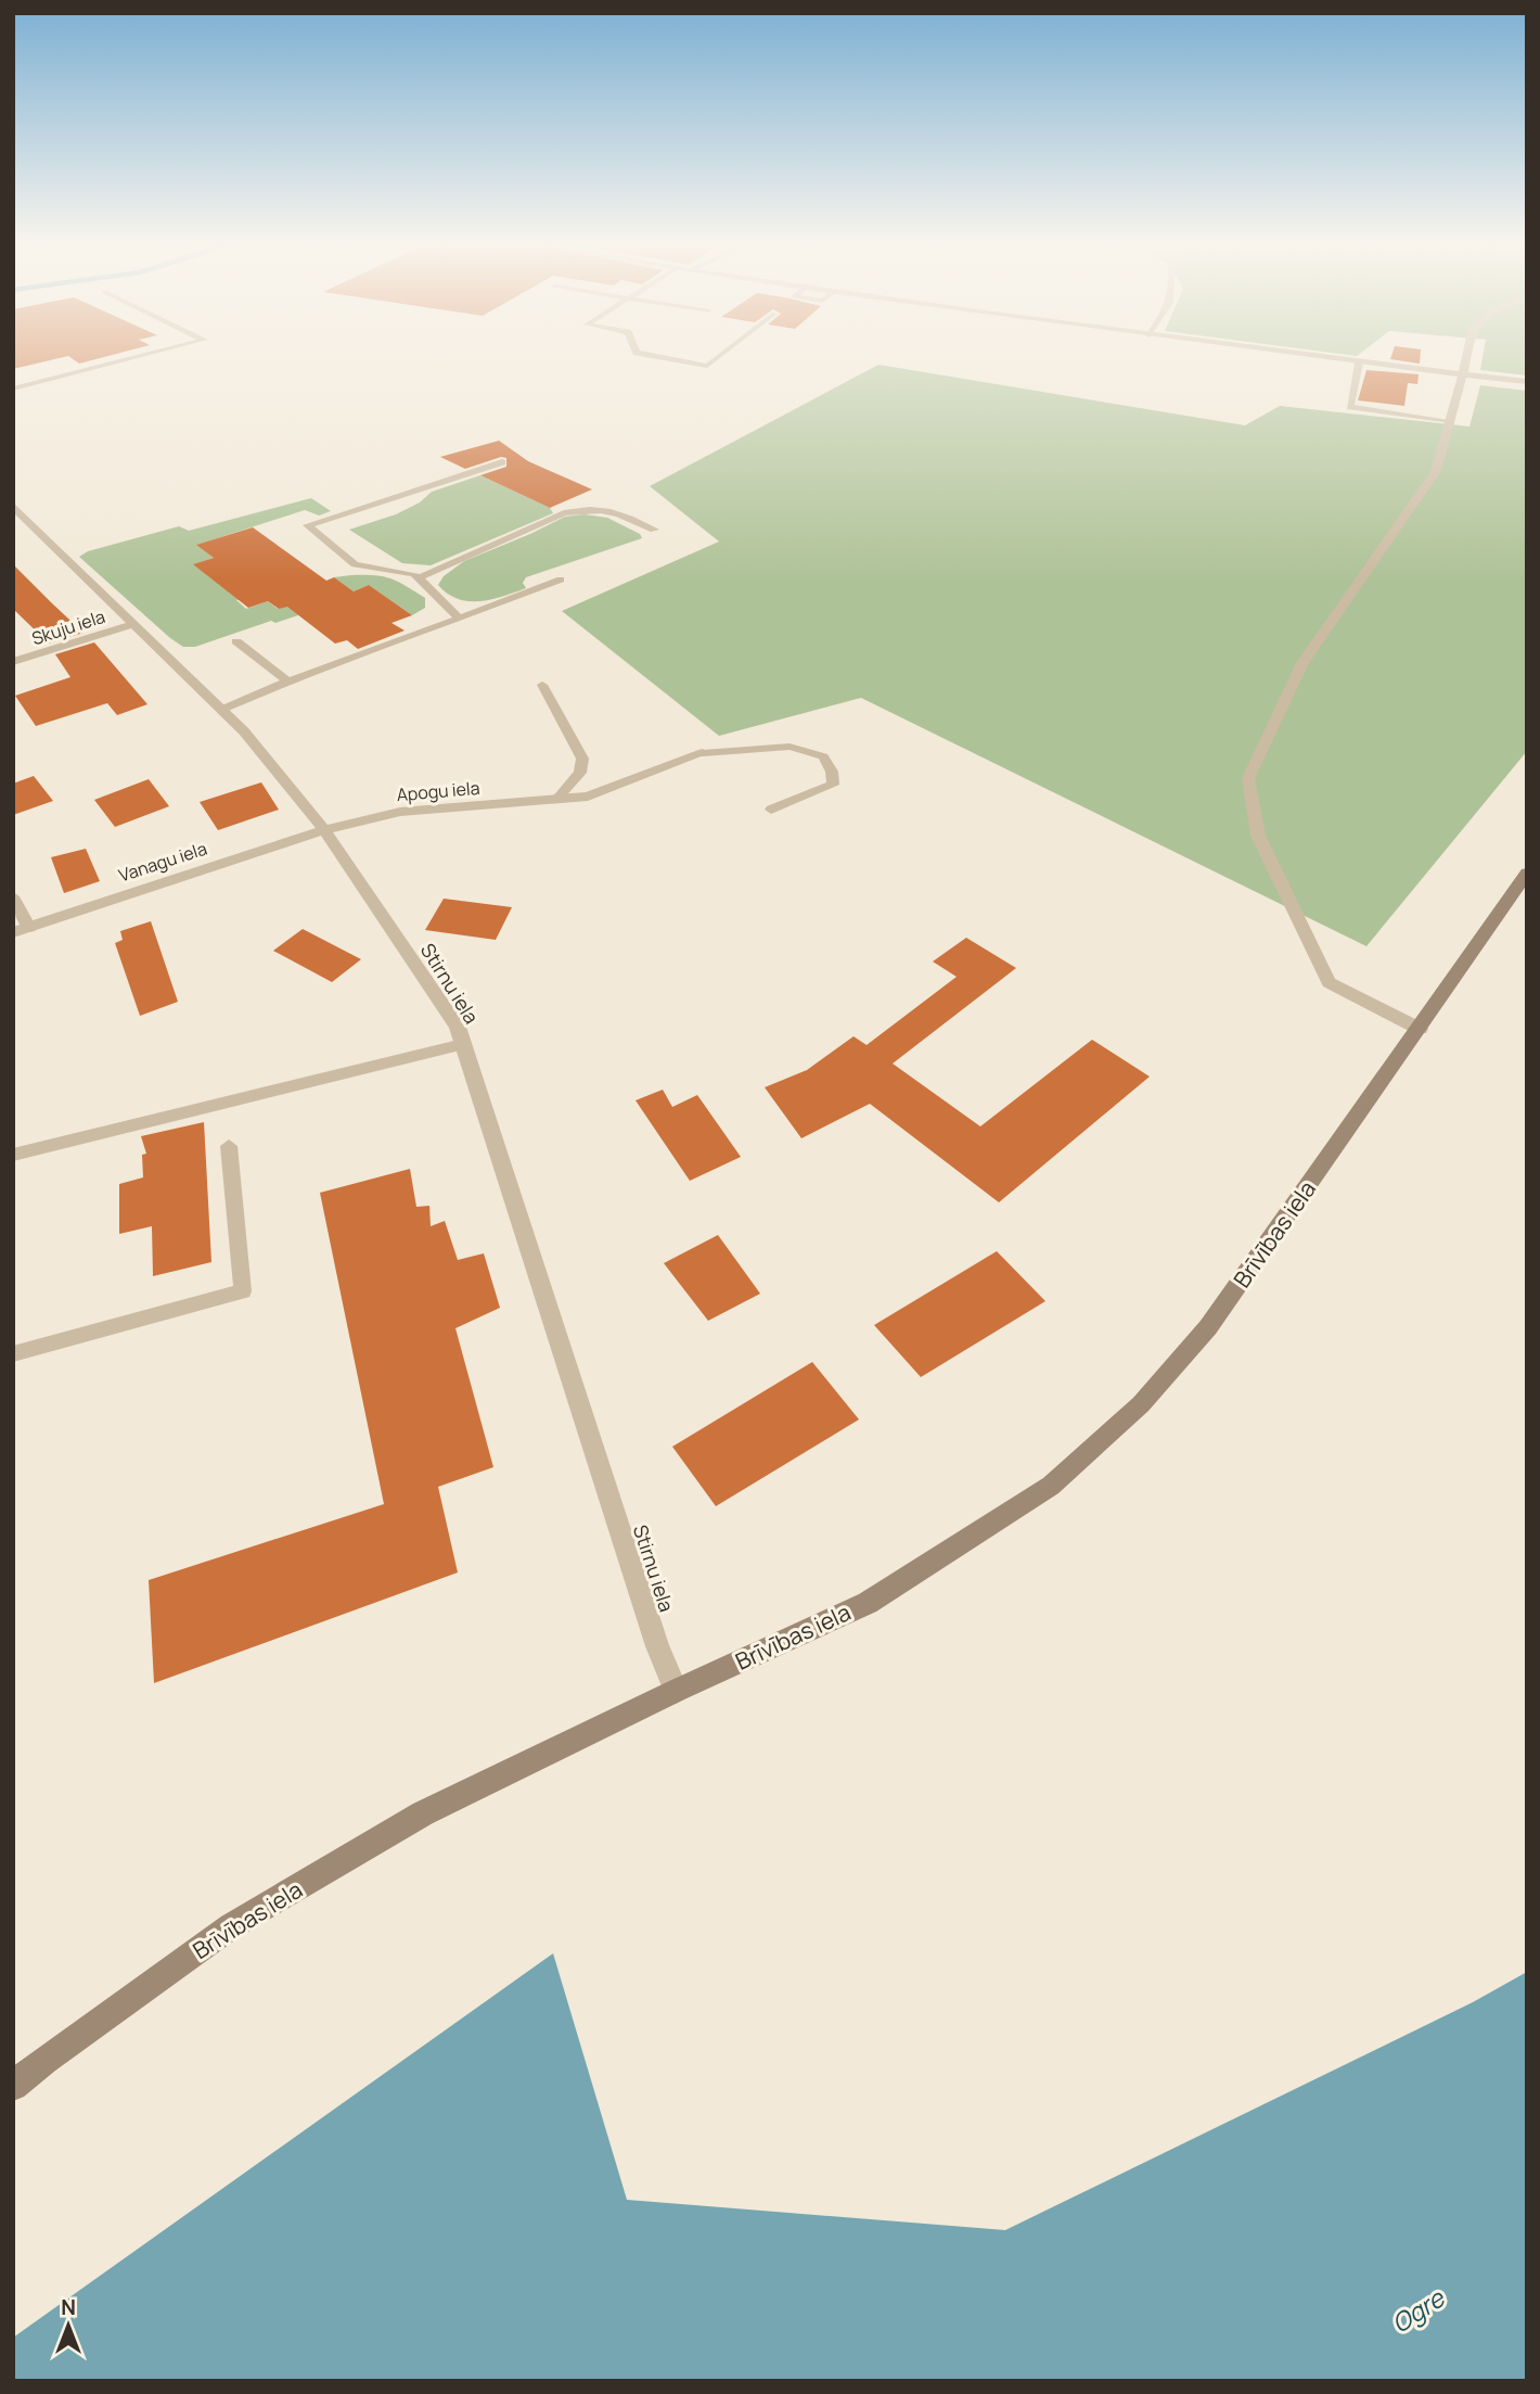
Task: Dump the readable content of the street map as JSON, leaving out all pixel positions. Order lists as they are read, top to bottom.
{
  "streets": {
    "main road": ["Brīvības iela"],
    "street": [
      "Skuju iela",
      "Apogu iela",
      "Vanagu iela",
      "Stirnu iela"
    ]
  },
  "crossings": [
    ["Skuju iela", "Stirnu iela"],
    ["Apogu iela", "Vanagu iela"],
    ["Apogu iela", "Stirnu iela"],
    ["Vanagu iela", "Stirnu iela"],
    ["Stirnu iela", "Brīvības iela"]
  ],
  "water": ["Ogre"],
  "north": "top"
}
